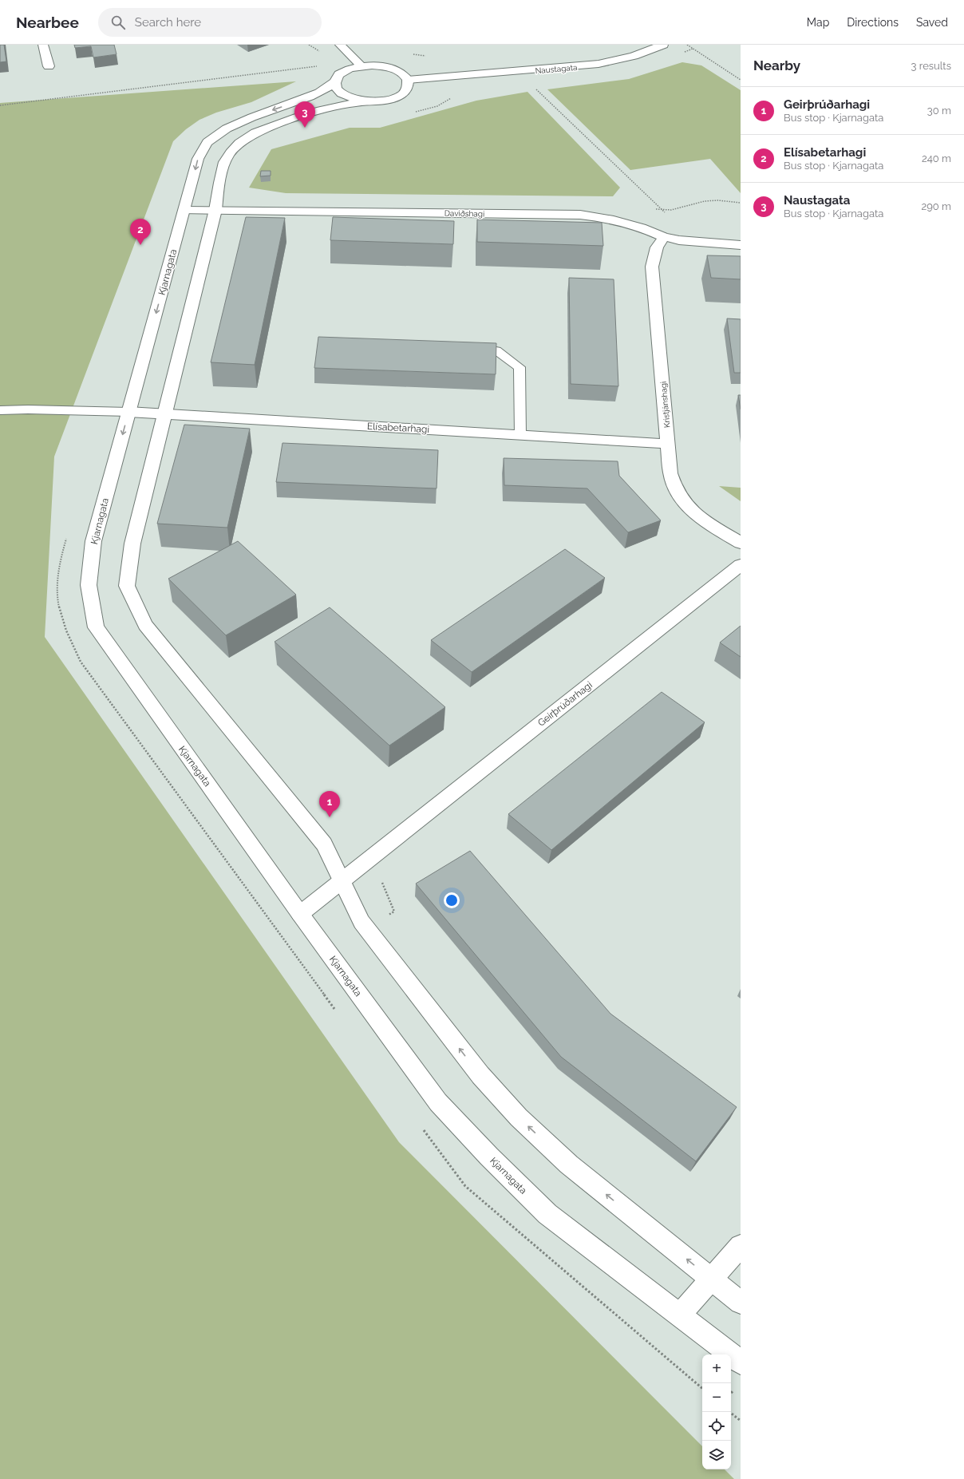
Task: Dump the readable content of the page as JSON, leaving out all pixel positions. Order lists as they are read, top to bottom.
{
  "streets": {
    "street": [
      "Naustagata",
      "Daviðshagi",
      "Kjarnagata",
      "Kristjánshagi",
      "Elísabetarhagi",
      "Geirþrúðarhagi"
    ]
  },
  "crossings": [
    ["Naustagata", "Kjarnagata"],
    ["Daviðshagi", "Kjarnagata"],
    ["Daviðshagi", "Kristjánshagi"],
    ["Kjarnagata", "Elísabetarhagi"],
    ["Kjarnagata", "Geirþrúðarhagi"],
    ["Kristjánshagi", "Elísabetarhagi"]
  ],
  "one_way": ["Kjarnagata"],
  "page": {
    "header": "Nearbee",
    "search": "Search here",
    "nav": ["Map", "Directions", "Saved"],
    "heading": ["Nearby", "3 results"],
    "list": [
      {
        "mark": "1",
        "name": "Geirþrúðarhagi",
        "note": "Bus stop · Kjarnagata",
        "value": "30 m"
      },
      {
        "mark": "2",
        "name": "Elísabetarhagi",
        "note": "Bus stop · Kjarnagata",
        "value": "240 m"
      },
      {
        "mark": "3",
        "name": "Naustagata",
        "note": "Bus stop · Kjarnagata",
        "value": "290 m"
      }
    ],
    "pins": ["3", "2", "1"],
    "map_buttons": ["+", "−"]
  }
}
